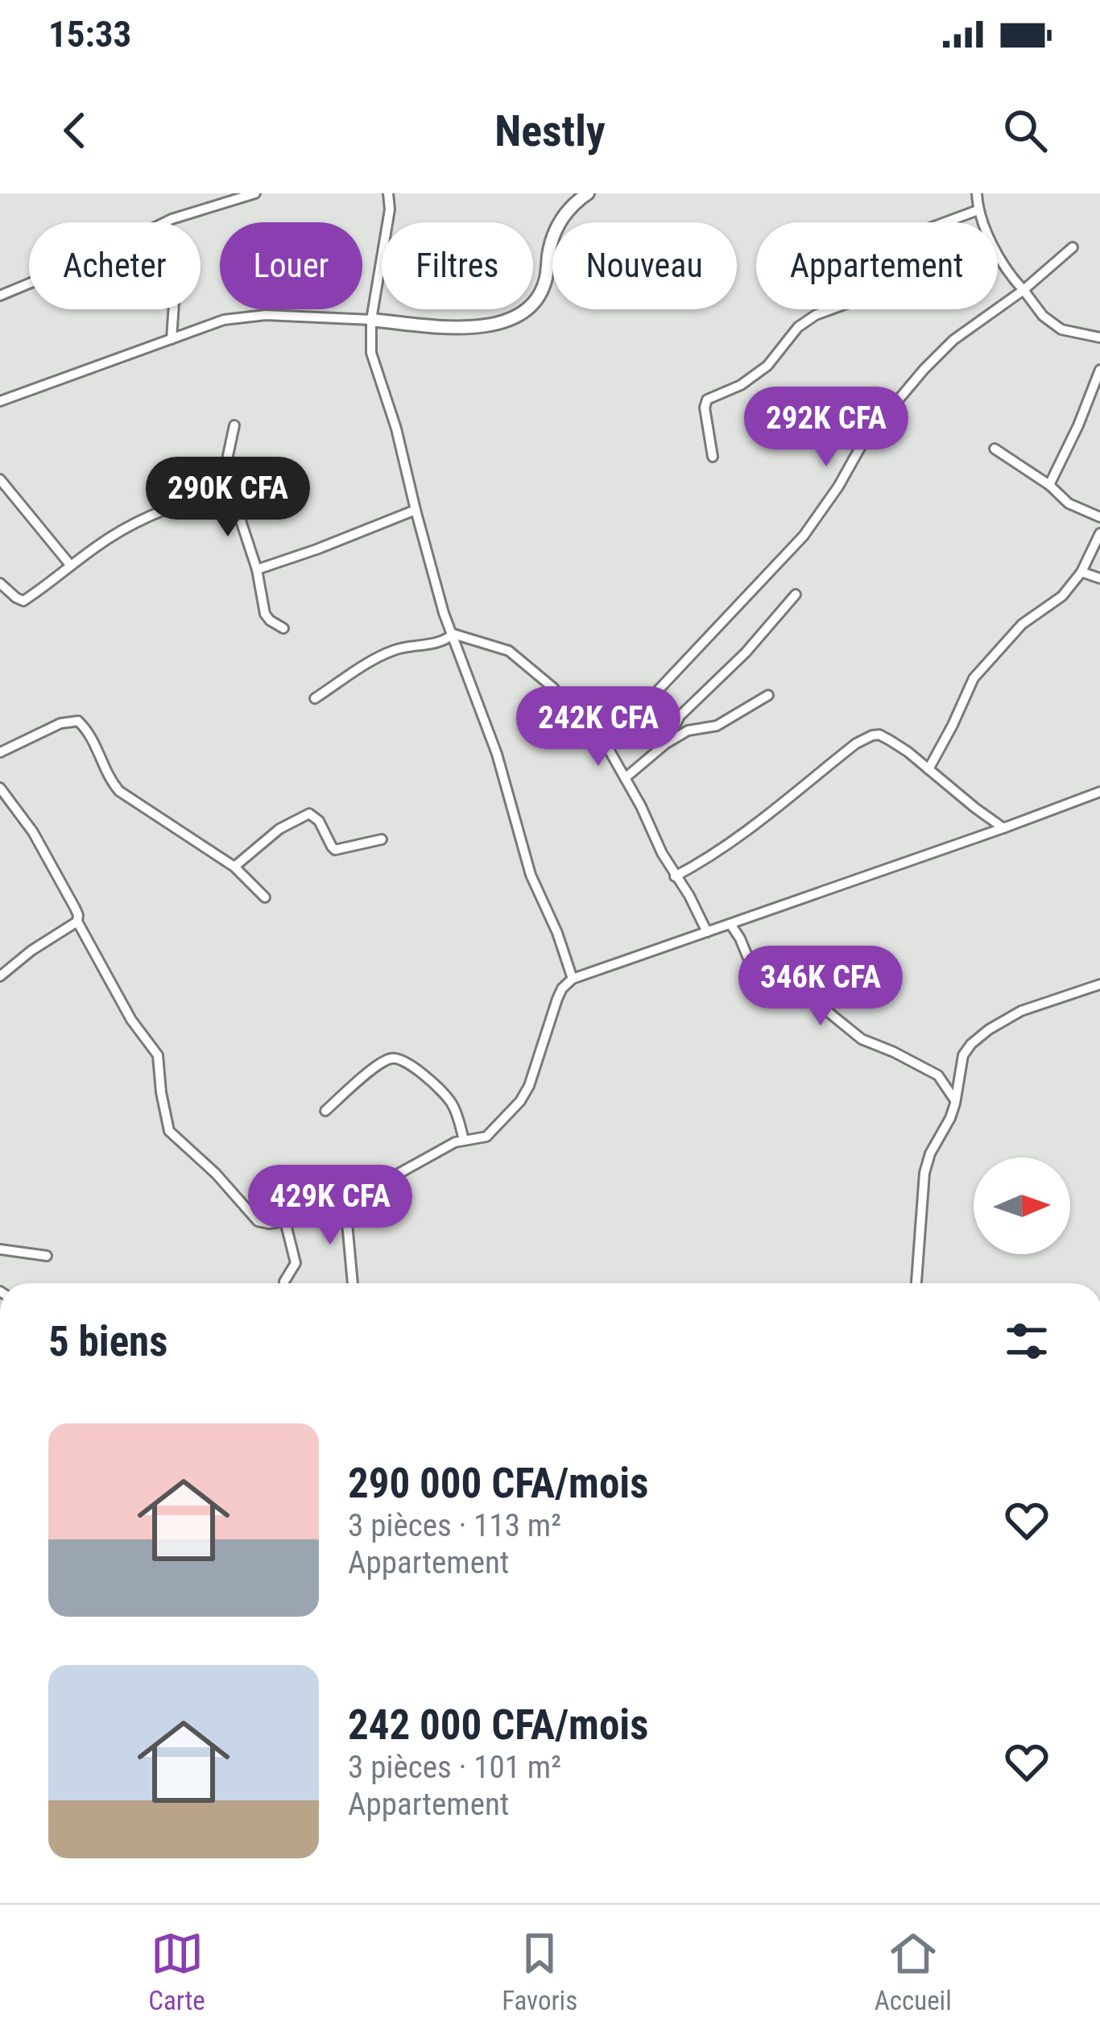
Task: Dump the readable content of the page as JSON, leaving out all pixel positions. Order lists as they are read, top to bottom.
{
  "north": "right",
  "page": {
    "status": "15:33",
    "header": "Nestly",
    "chip": [
      "Acheter",
      "Louer",
      "Filtres",
      "Nouveau",
      "Appartement"
    ],
    "price": [
      "292K CFA",
      "290K CFA",
      "242K CFA",
      "346K CFA",
      "429K CFA"
    ],
    "heading": "5 biens",
    "list": [
      {
        "name": "290 000 CFA/mois",
        "note": "3 pièces · 113 m² · Appartement"
      },
      {
        "name": "242 000 CFA/mois",
        "note": "3 pièces · 101 m² · Appartement"
      }
    ],
    "tabs": ["Carte", "Favoris", "Accueil"]
  }
}
